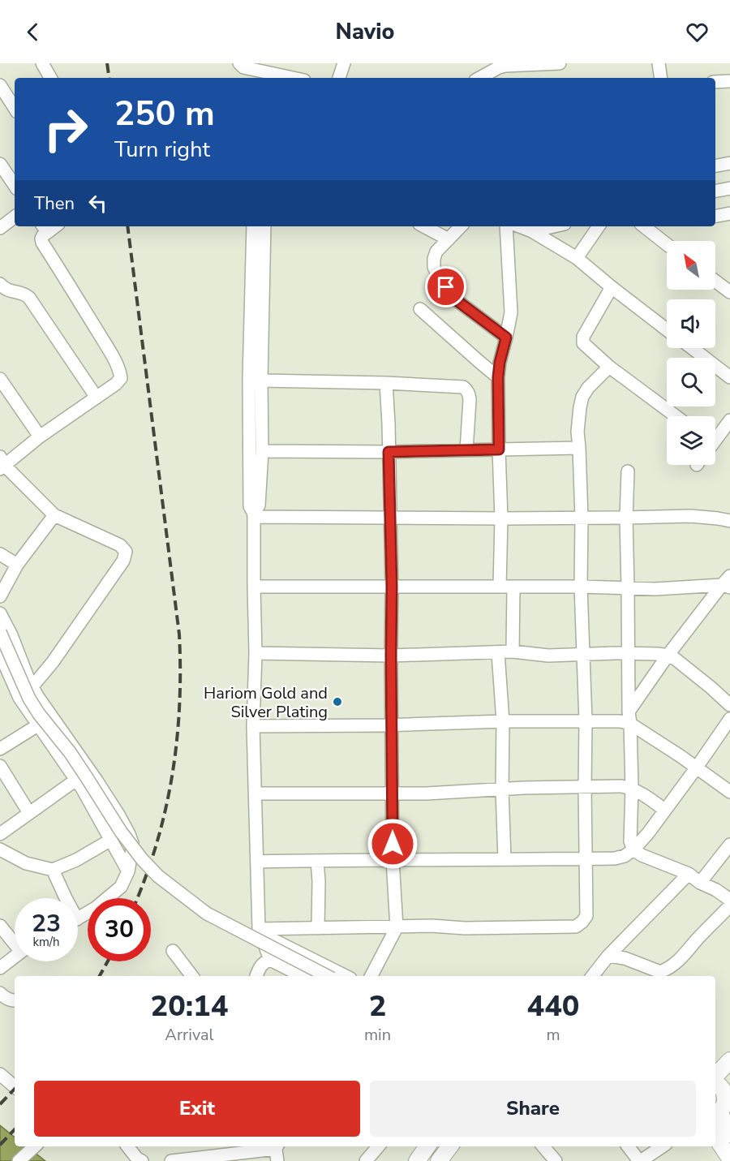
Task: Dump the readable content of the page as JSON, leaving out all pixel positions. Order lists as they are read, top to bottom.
{
  "places": ["Hariom Gold and Silver Plating"],
  "north": "top left",
  "page": {
    "header": "Navio",
    "turn": ["250 m", "Turn right"],
    "then": "Then",
    "speed": "23 km/h",
    "limit": "30",
    "eta": [
      "20:14",
      "Arrival",
      "2",
      "min",
      "440",
      "m"
    ],
    "buttons": ["Exit", "Share"]
  }
}
